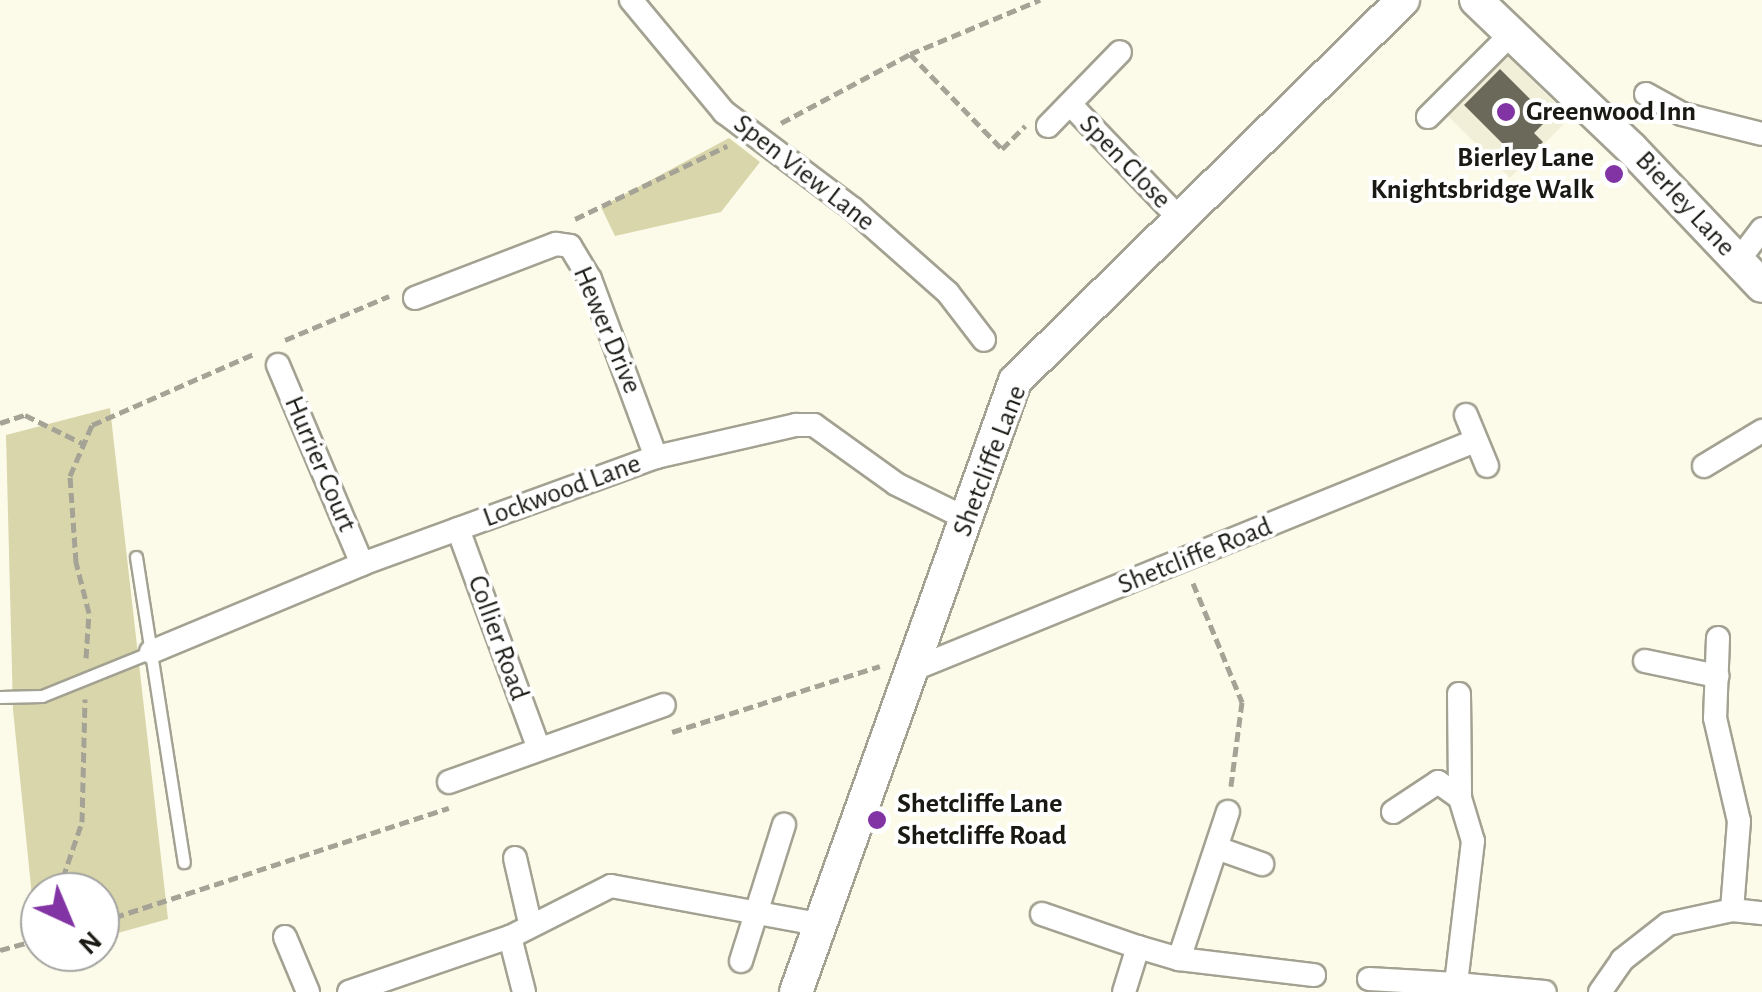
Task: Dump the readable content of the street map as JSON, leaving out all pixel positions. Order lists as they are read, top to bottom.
{
  "streets": {
    "street": [
      "Spen Close",
      "Spen View Lane",
      "Bierley Lane",
      "Hewer Drive",
      "Shetcliffe Lane",
      "Hurrier Court",
      "Lockwood Lane",
      "Shetcliffe Road",
      "Collier Road"
    ]
  },
  "crossings": [
    ["Spen Close", "Shetcliffe Lane"],
    ["Hewer Drive", "Lockwood Lane"],
    ["Shetcliffe Lane", "Lockwood Lane"],
    ["Shetcliffe Lane", "Shetcliffe Road"],
    ["Hurrier Court", "Lockwood Lane"],
    ["Lockwood Lane", "Collier Road"]
  ],
  "places": ["Greenwood Inn", "Bierley Lane Knightsbridge Walk", "Shetcliffe Lane Shetcliffe Road"],
  "north": "bottom right"
}
